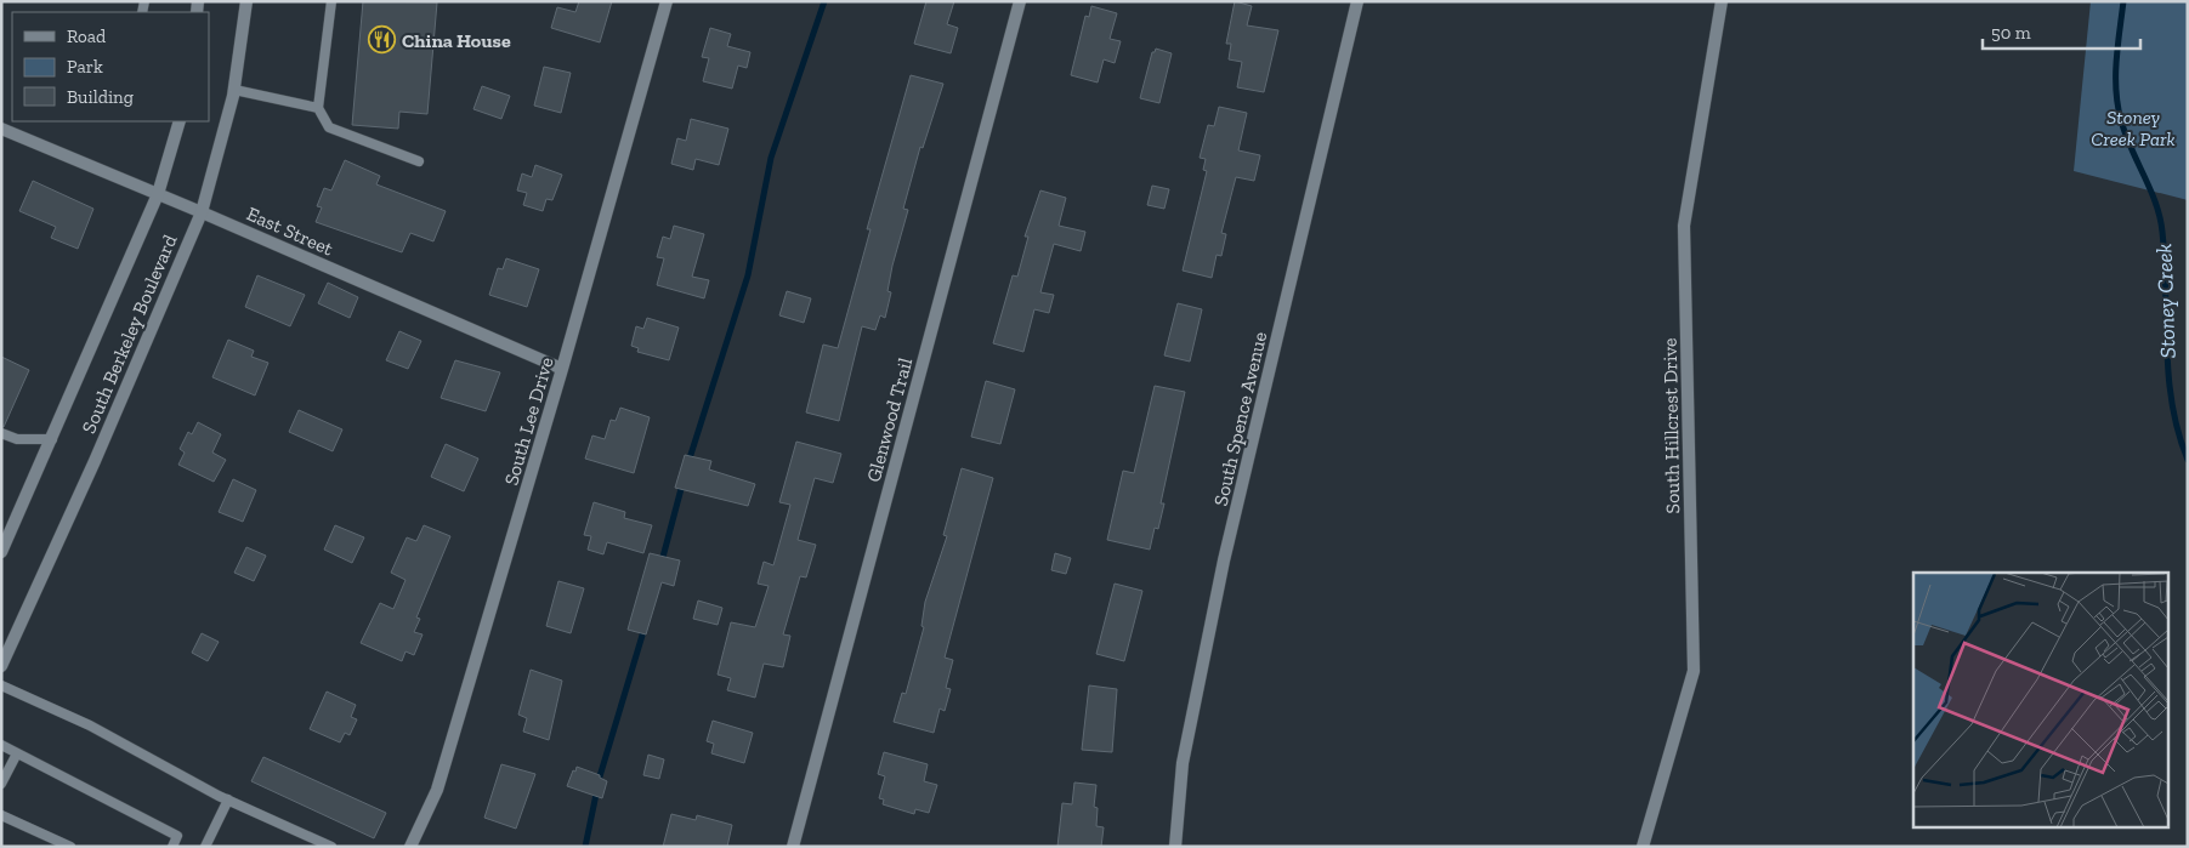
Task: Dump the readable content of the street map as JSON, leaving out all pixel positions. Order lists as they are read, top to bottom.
{
  "streets": {
    "street": [
      "East Street",
      "South Berkeley Boulevard",
      "South Spence Avenue",
      "Glenwood Trail",
      "South Lee Drive",
      "South Hillcrest Drive"
    ]
  },
  "crossings": [
    ["East Street", "South Berkeley Boulevard"],
    ["East Street", "South Lee Drive"]
  ],
  "water": ["Stoney Creek"],
  "parks": ["Stoney Creek Park"],
  "places": {
    "restaurant": ["China House"]
  },
  "legend": ["Road", "Park", "Building"],
  "scale_bar": "50 m"
}
